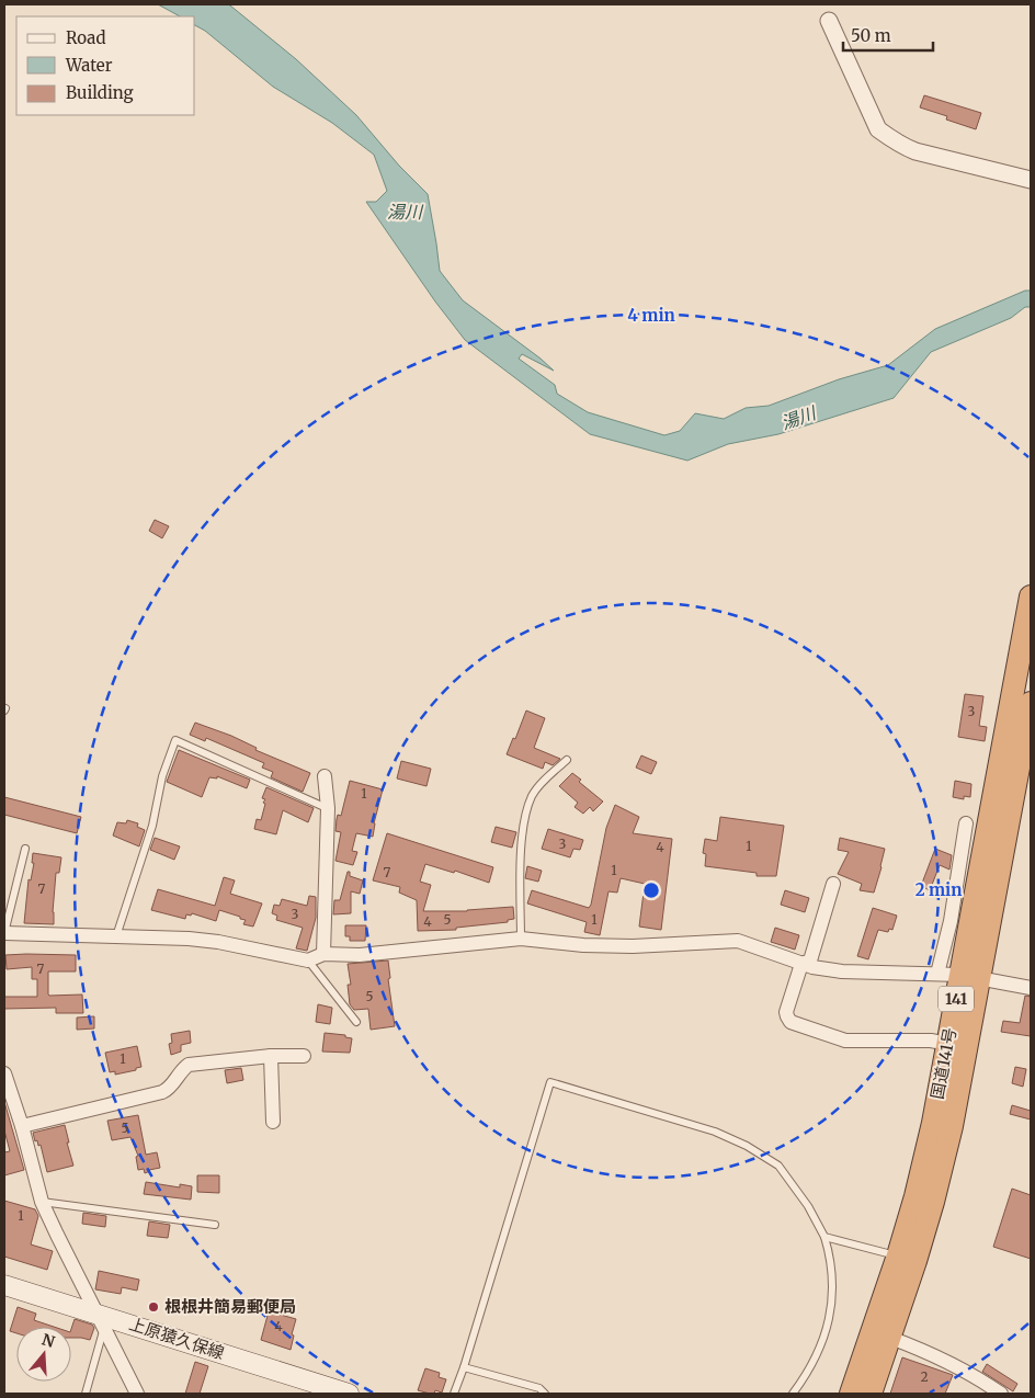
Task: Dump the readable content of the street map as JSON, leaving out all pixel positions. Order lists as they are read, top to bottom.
{
  "streets": {
    "highway": ["141", "国道141号"],
    "main road": ["上原猿久保線"]
  },
  "water": ["湯川"],
  "places": ["根根井簡易郵便局"],
  "house_numbers": [
    "3",
    "1",
    "3",
    "1",
    "4",
    "1",
    "7",
    "7",
    "3",
    "5",
    "1",
    "4",
    "7",
    "5",
    "1",
    "5",
    "1",
    "4",
    "2"
  ],
  "legend": ["Road", "Water", "Building"],
  "scale_bar": "50 m",
  "north": "top",
  "rings": ["4 min", "2 min"]
}
